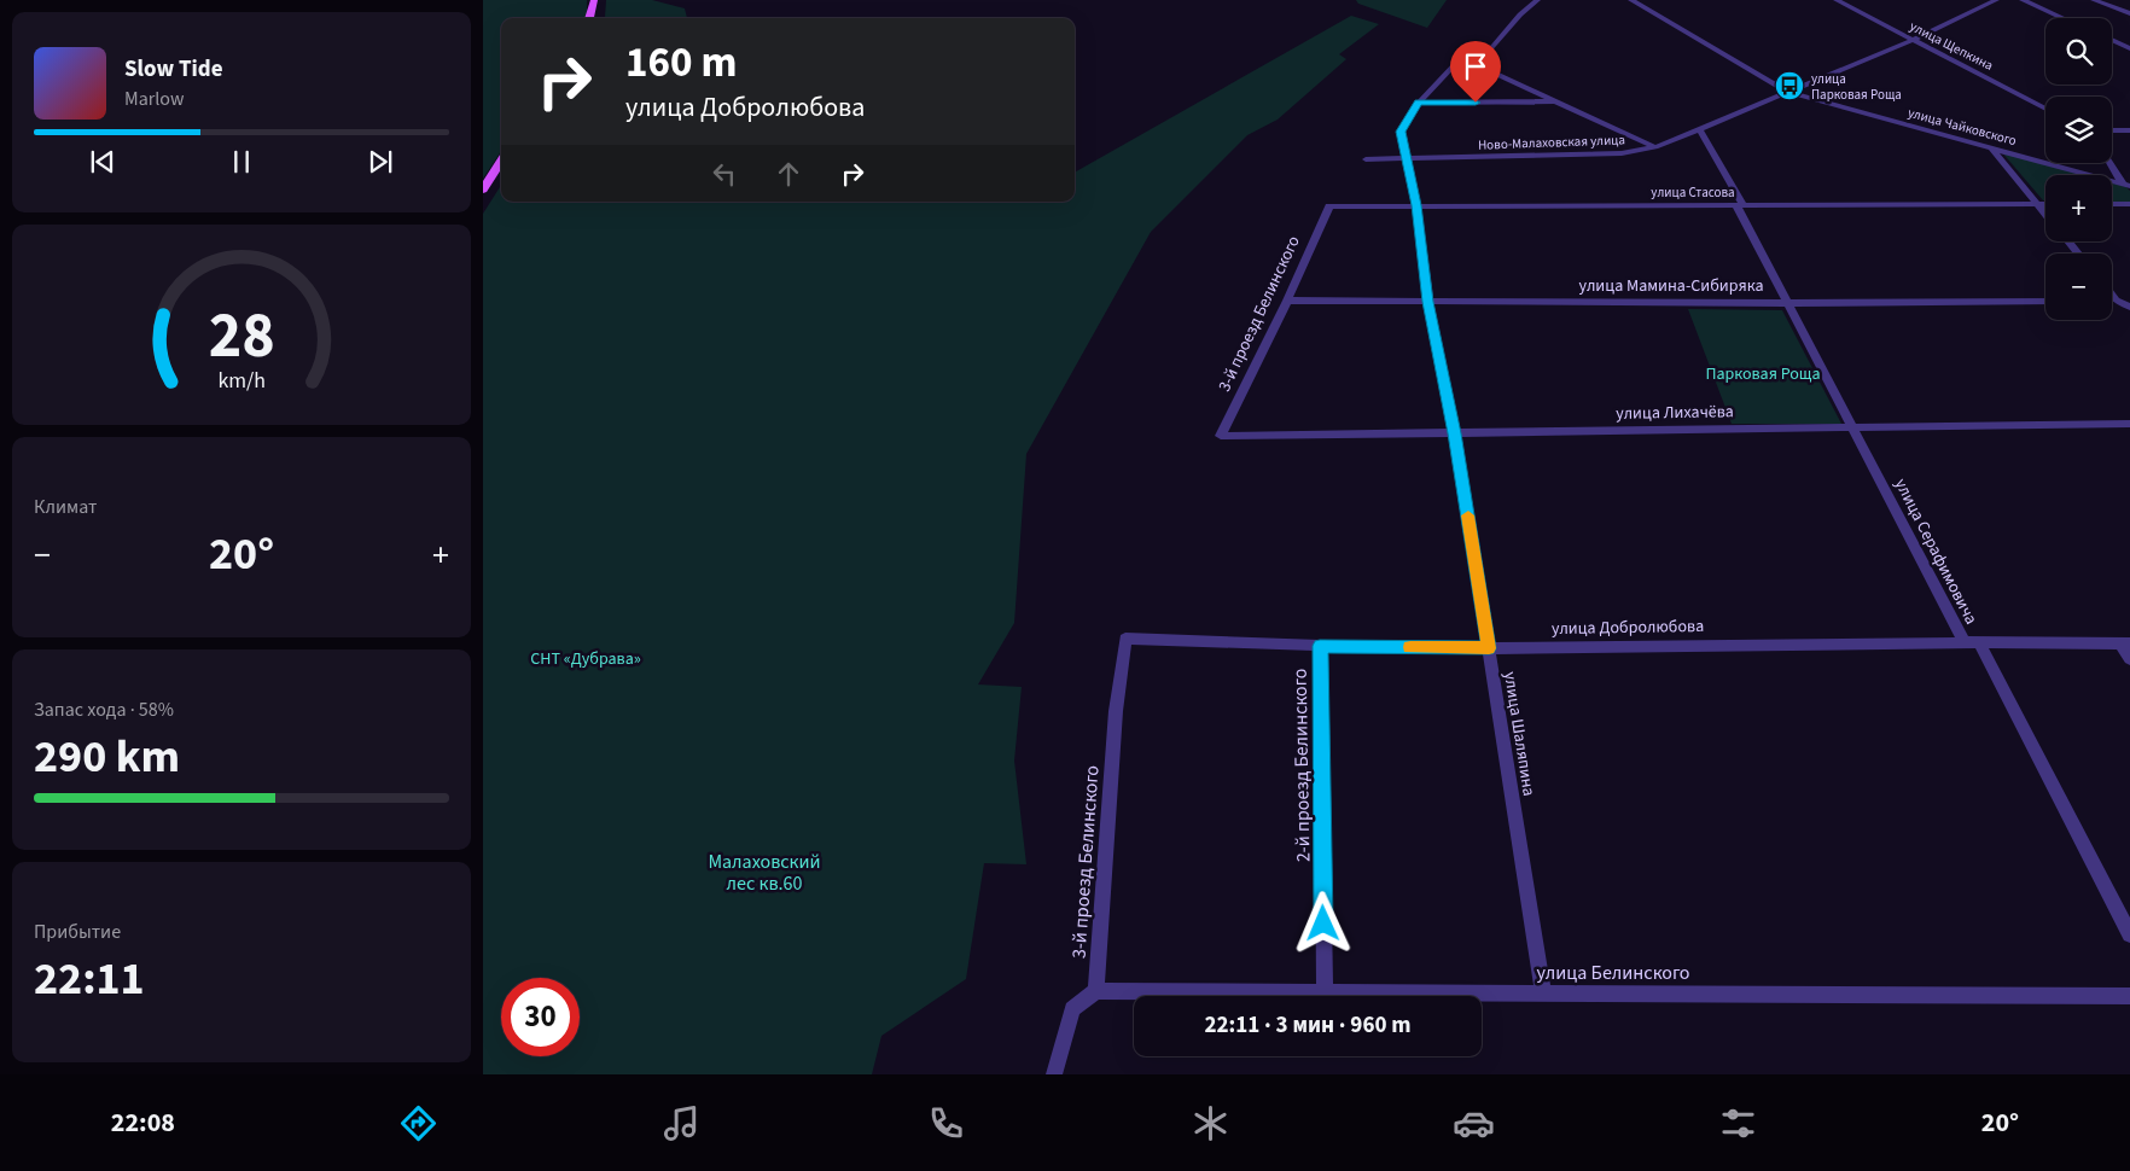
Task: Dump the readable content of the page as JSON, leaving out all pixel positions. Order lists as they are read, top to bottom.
{
  "streets": {
    "street": [
      "улица Щепкина",
      "улица Чайковского",
      "Ново-Малаховская улица",
      "улица Стасова",
      "улица Мамина-Сибиряка",
      "3-й проезд Белинского",
      "улица Лихачёва",
      "улица Серафимовича",
      "улица Добролюбова",
      "улица Шаляпина",
      "2-й проезд Белинского",
      "улица Белинского"
    ]
  },
  "crossings": [
    ["улица Щепкина", "Ново-Малаховская улица"],
    ["улица Чайковского", "Ново-Малаховская улица"],
    ["Ново-Малаховская улица", "улица Серафимовича"],
    ["Ново-Малаховская улица", "улица Шаляпина"],
    ["улица Стасова", "3-й проезд Белинского"],
    ["улица Стасова", "улица Серафимовича"],
    ["улица Стасова", "улица Шаляпина"],
    ["улица Мамина-Сибиряка", "3-й проезд Белинского"],
    ["улица Мамина-Сибиряка", "улица Серафимовича"],
    ["улица Мамина-Сибиряка", "улица Шаляпина"],
    ["3-й проезд Белинского", "улица Лихачёва"],
    ["3-й проезд Белинского", "улица Добролюбова"],
    ["3-й проезд Белинского", "улица Белинского"],
    ["улица Лихачёва", "улица Серафимовича"],
    ["улица Лихачёва", "улица Шаляпина"],
    ["улица Серафимовича", "улица Добролюбова"],
    ["улица Добролюбова", "улица Шаляпина"],
    ["улица Добролюбова", "2-й проезд Белинского"],
    ["улица Шаляпина", "улица Белинского"],
    ["2-й проезд Белинского", "улица Белинского"]
  ],
  "parks": ["Парковая Роща", "СНТ «Дубрава»", "Малаховский лес кв.60"],
  "places": {
    "bus stop": ["улица Парковая Роща"]
  },
  "page": {
    "map_buttons": ["+", "−"],
    "turn": ["160 m", "улица Добролюбова"],
    "song": ["Slow Tide", "Marlow"],
    "tile": [
      "Климат",
      ["Запас хода · 58%", "290 km"],
      ["Прибытие", "22:11"]
    ],
    "heat": ["−", "20°", "+"],
    "limit": "30",
    "trip": "22:11 · 3 мин · 960 m",
    "tabs": ["22:08", "20°"],
    "gauge": ["28", "km/h"]
  }
}
